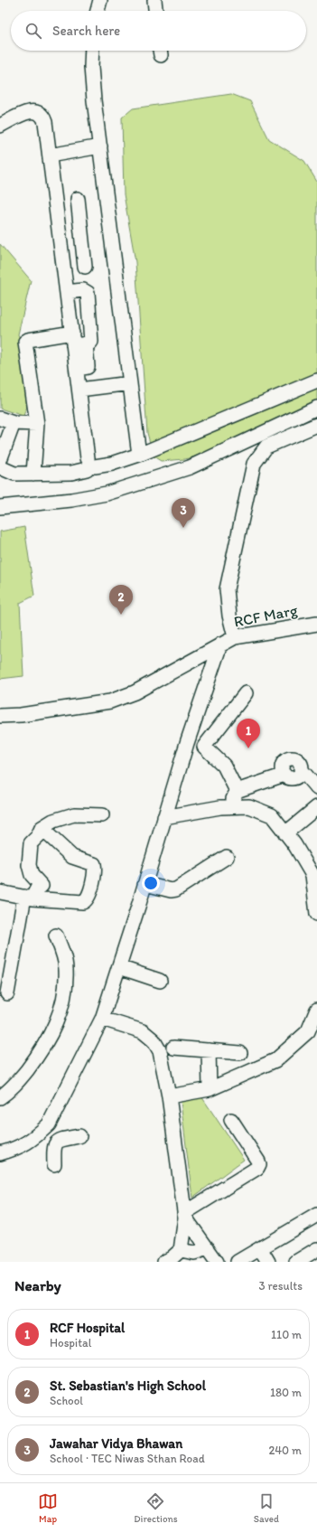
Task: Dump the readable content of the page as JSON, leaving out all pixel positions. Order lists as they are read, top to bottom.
{
  "streets": {
    "street": ["RCF Marg"]
  },
  "page": {
    "search": "Search here",
    "pins": ["3", "2", "1"],
    "heading": ["Nearby", "3 results"],
    "list": [
      {
        "mark": "1",
        "name": "RCF Hospital",
        "note": "Hospital",
        "value": "110 m"
      },
      {
        "mark": "2",
        "name": "St. Sebastian's High School",
        "note": "School",
        "value": "180 m"
      },
      {
        "mark": "3",
        "name": "Jawahar Vidya Bhawan",
        "note": "School · TEC Niwas Sthan Road",
        "value": "240 m"
      }
    ],
    "nav": ["Map", "Directions", "Saved"]
  }
}
